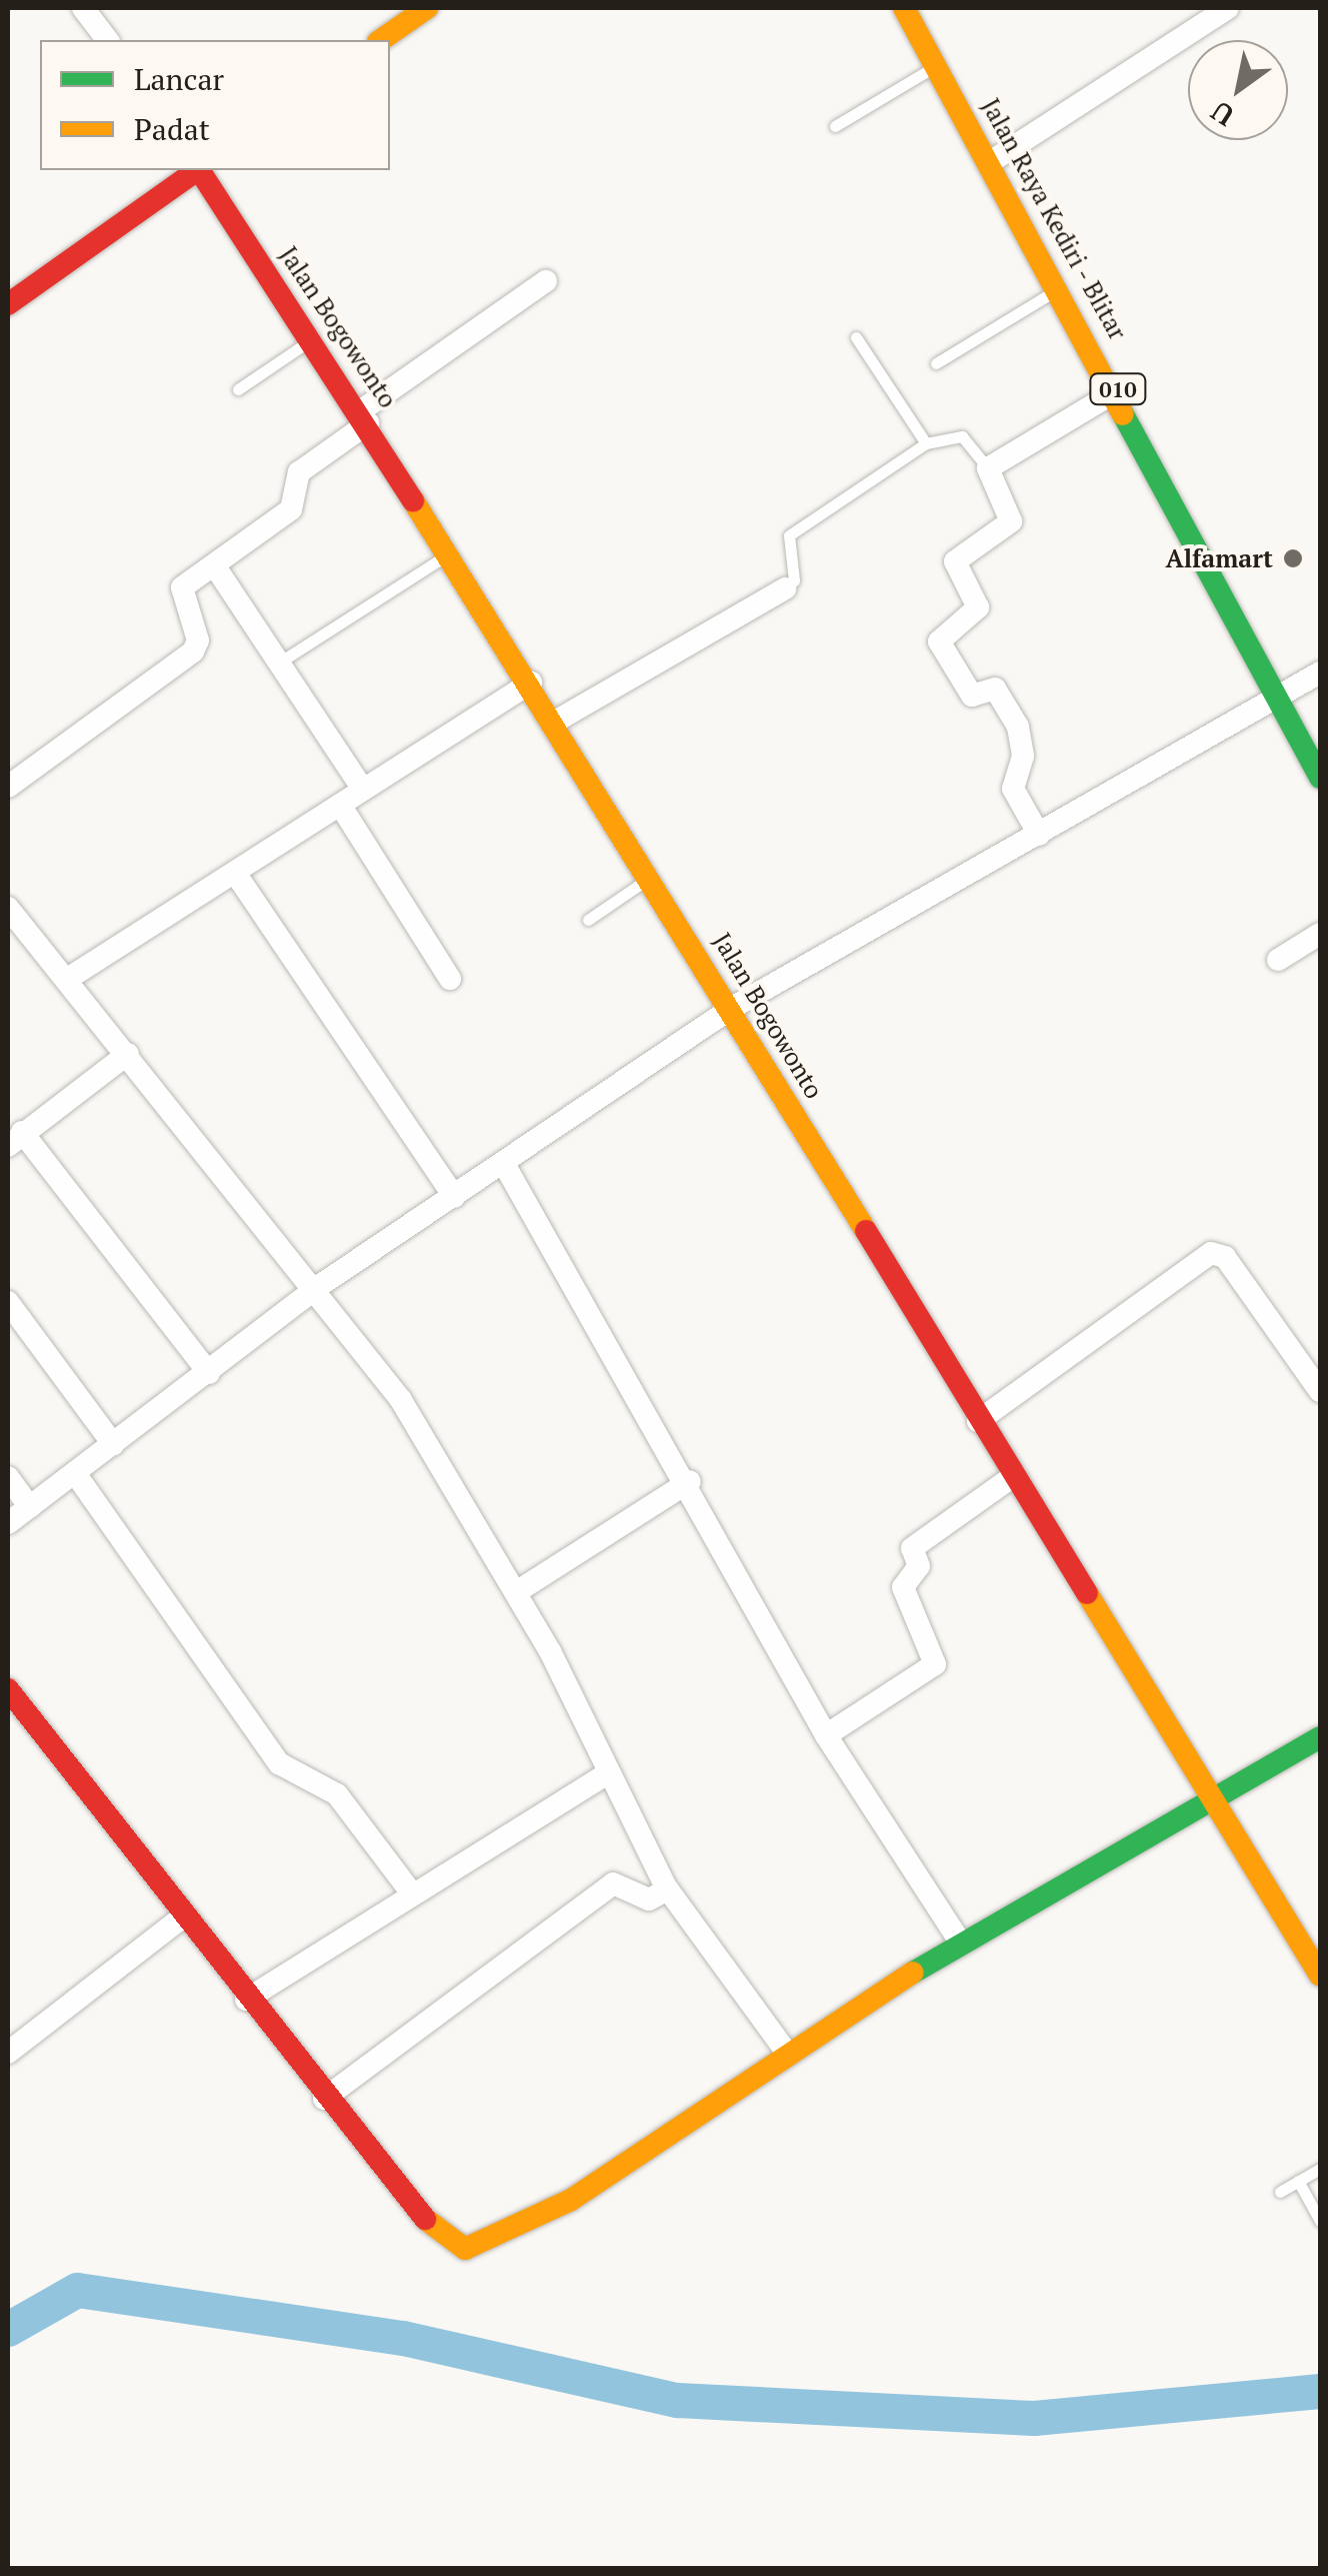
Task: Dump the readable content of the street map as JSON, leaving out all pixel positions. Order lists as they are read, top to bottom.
{
  "streets": {
    "street": ["Jalan Raya Kediri - Blitar", "Jalan Bogowonto", "010"]
  },
  "places": ["Alfamart"],
  "legend": ["Lancar", "Padat"],
  "north": "bottom left"
}
